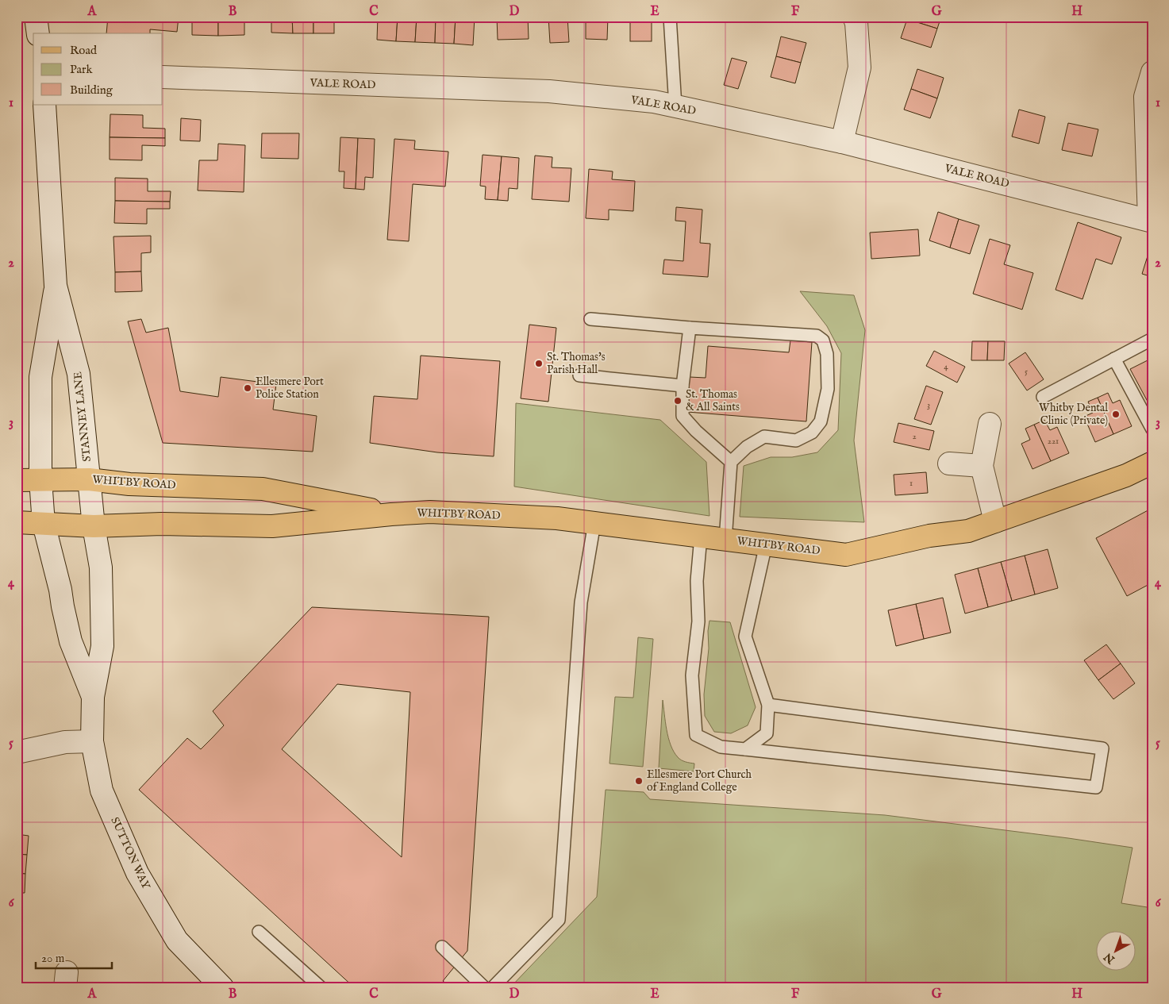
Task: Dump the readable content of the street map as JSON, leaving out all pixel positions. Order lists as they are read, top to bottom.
{
  "streets": {
    "main road": ["WHITBY ROAD"],
    "street": ["VALE ROAD", "STANNEY LANE", "SUTTON WAY"]
  },
  "crossings": [
    ["STANNEY LANE", "WHITBY ROAD"],
    ["STANNEY LANE", "SUTTON WAY"],
    ["WHITBY ROAD", "SUTTON WAY"]
  ],
  "places": [
    "St. Thomas's Parish Hall",
    "Ellesmere Port Police Station",
    "St. Thomas & All Saints",
    "Whitby Dental Clinic (Private)",
    "Ellesmere Port Church of England College"
  ],
  "house_numbers": [
    "4",
    "5",
    "3",
    "2",
    "221",
    "1"
  ],
  "legend": ["Road", "Park", "Building"],
  "scale_bar": "20 m",
  "north": "bottom left",
  "grid": {
    "columns": [
      "A",
      "B",
      "C",
      "D",
      "E",
      "F",
      "G",
      "H"
    ],
    "rows": [
      "1",
      "2",
      "3",
      "4",
      "5",
      "6"
    ]
  }
}
